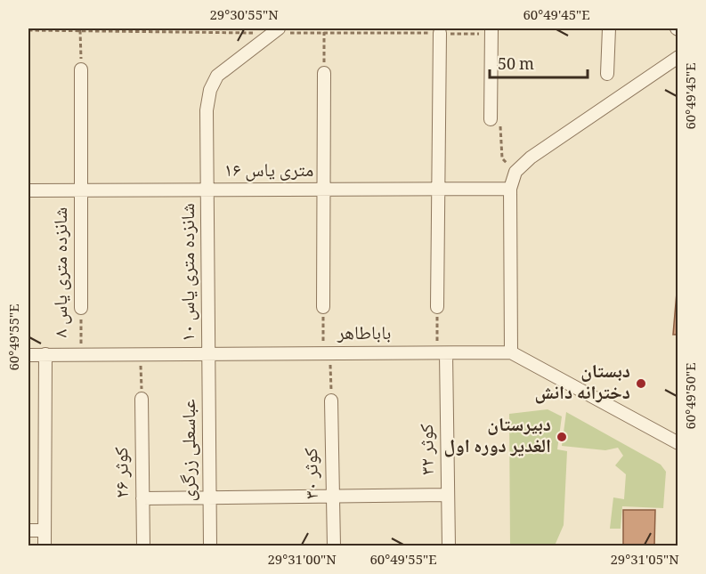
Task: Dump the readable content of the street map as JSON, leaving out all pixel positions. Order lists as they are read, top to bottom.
{
  "streets": {
    "street": [
      "۱۶ متری یاس",
      "شانزده متری یاس ۸",
      "شانزده متری یاس ۱۰",
      "باباطاهر",
      "کوثر ۳۲",
      "عباسعلی زرگری",
      "کوثر ۲۶",
      "کوثر ۳۰"
    ]
  },
  "crossings": [
    ["۱۶ متری یاس", "شانزده متری یاس ۸"],
    ["۱۶ متری یاس", "شانزده متری یاس ۱۰"],
    ["شانزده متری یاس ۸", "باباطاهر"],
    ["شانزده متری یاس ۱۰", "باباطاهر"],
    ["شانزده متری یاس ۱۰", "عباسعلی زرگری"],
    ["باباطاهر", "کوثر ۳۲"],
    ["باباطاهر", "عباسعلی زرگری"]
  ],
  "places": ["دبستان دخترانه دانش", "دبیرستان الغدیر دوره اول"],
  "scale_bar": "50 m",
  "coordinates": [
    "29°30'55\"N",
    "60°49'45\"E",
    "60°49'55\"E",
    "60°49'50\"E",
    "29°31'00\"N",
    "29°31'05\"N"
  ]
}
